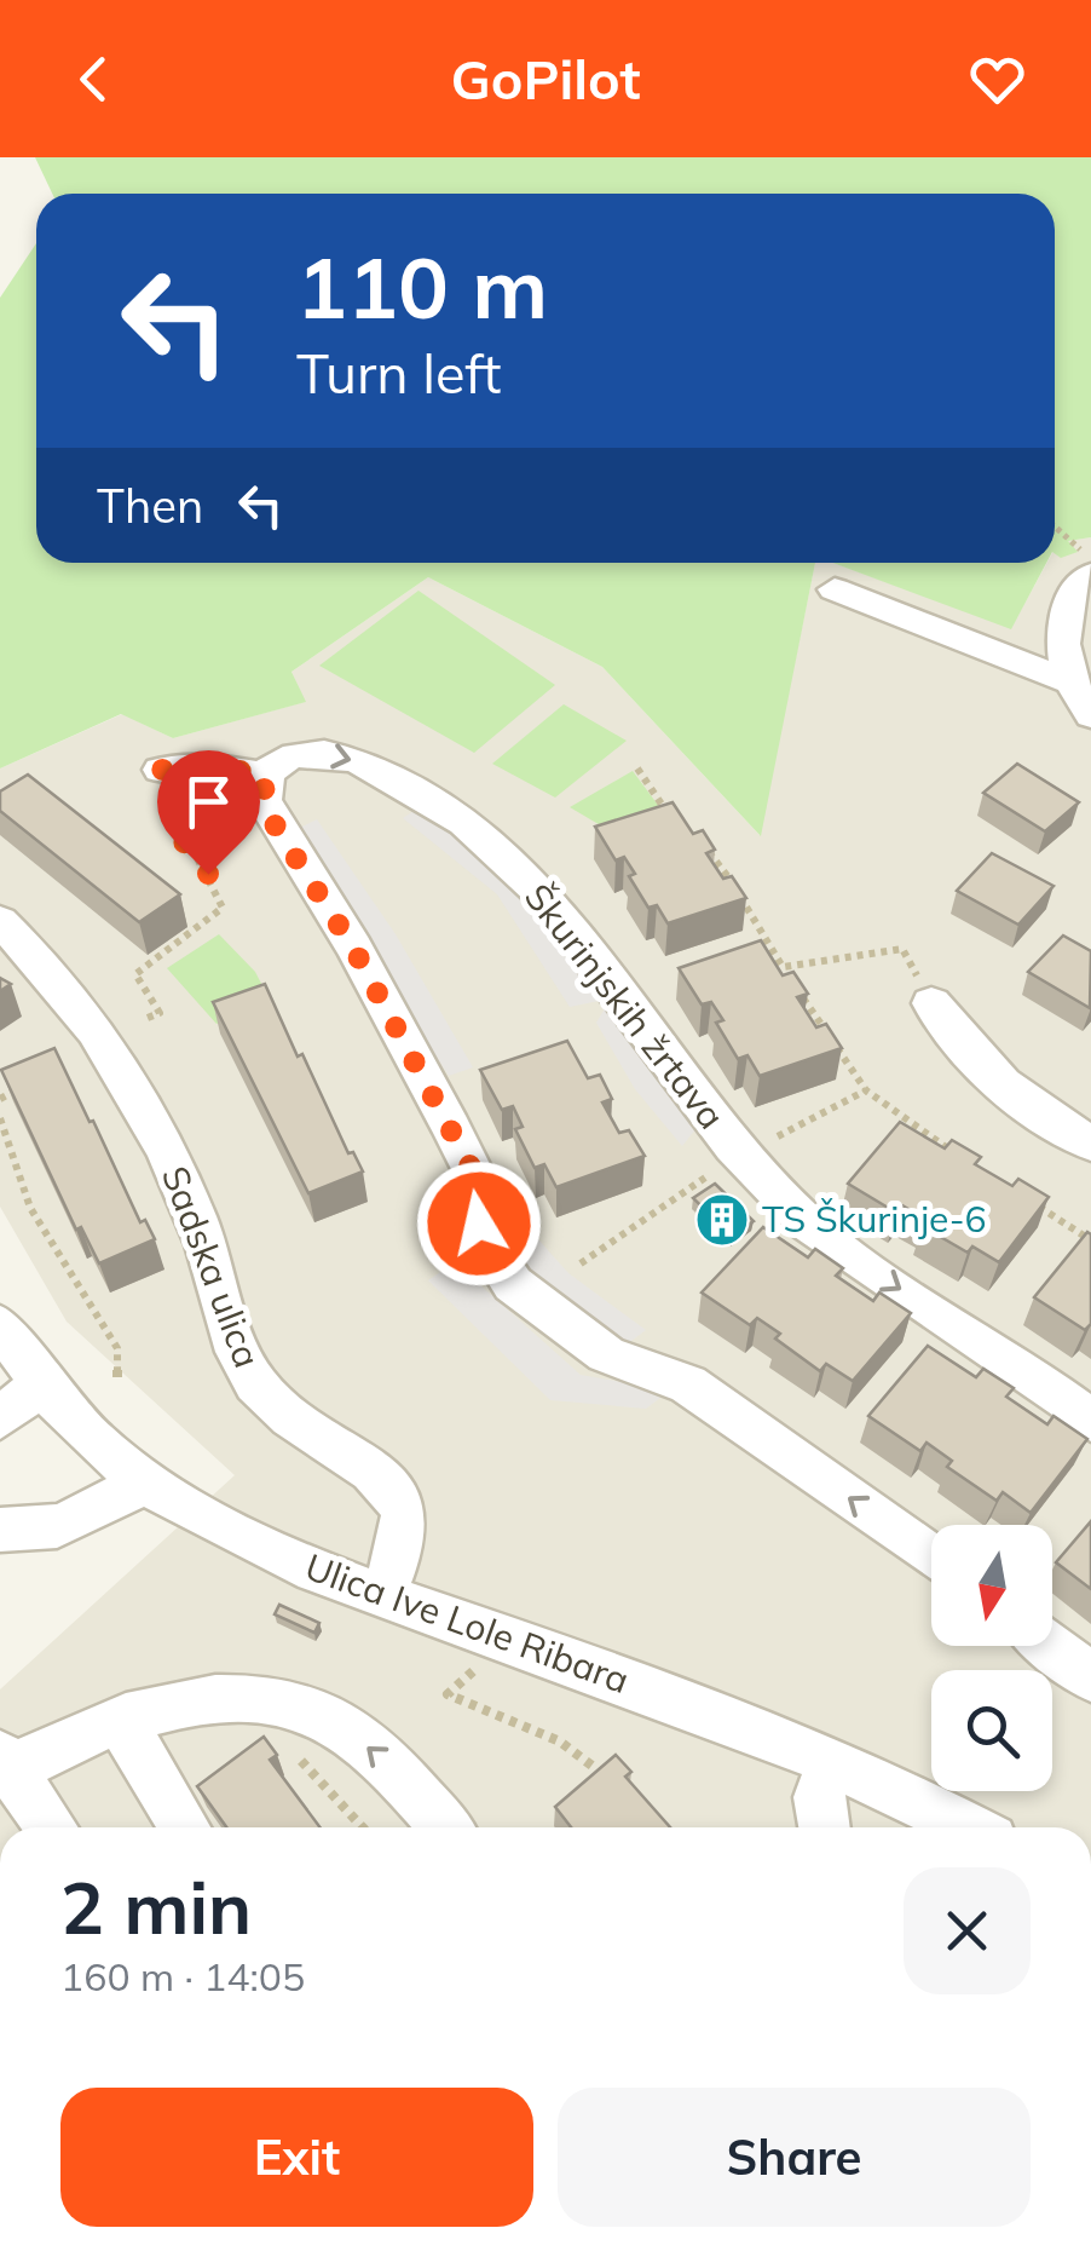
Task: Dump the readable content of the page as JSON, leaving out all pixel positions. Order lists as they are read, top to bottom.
{
  "streets": {
    "street": ["Škurinjskih žrtava", "Sadska ulica", "Ulica Ive Lole Ribara"]
  },
  "crossings": [
    ["Sadska ulica", "Ulica Ive Lole Ribara"]
  ],
  "places": {
    "building": ["TS Škurinje-6"]
  },
  "north": "bottom",
  "page": {
    "header": "GoPilot",
    "turn": ["110 m", "Turn left"],
    "then": "Then",
    "heading": ["2 min", "160 m · 14:05"],
    "buttons": ["Exit", "Share"]
  }
}
